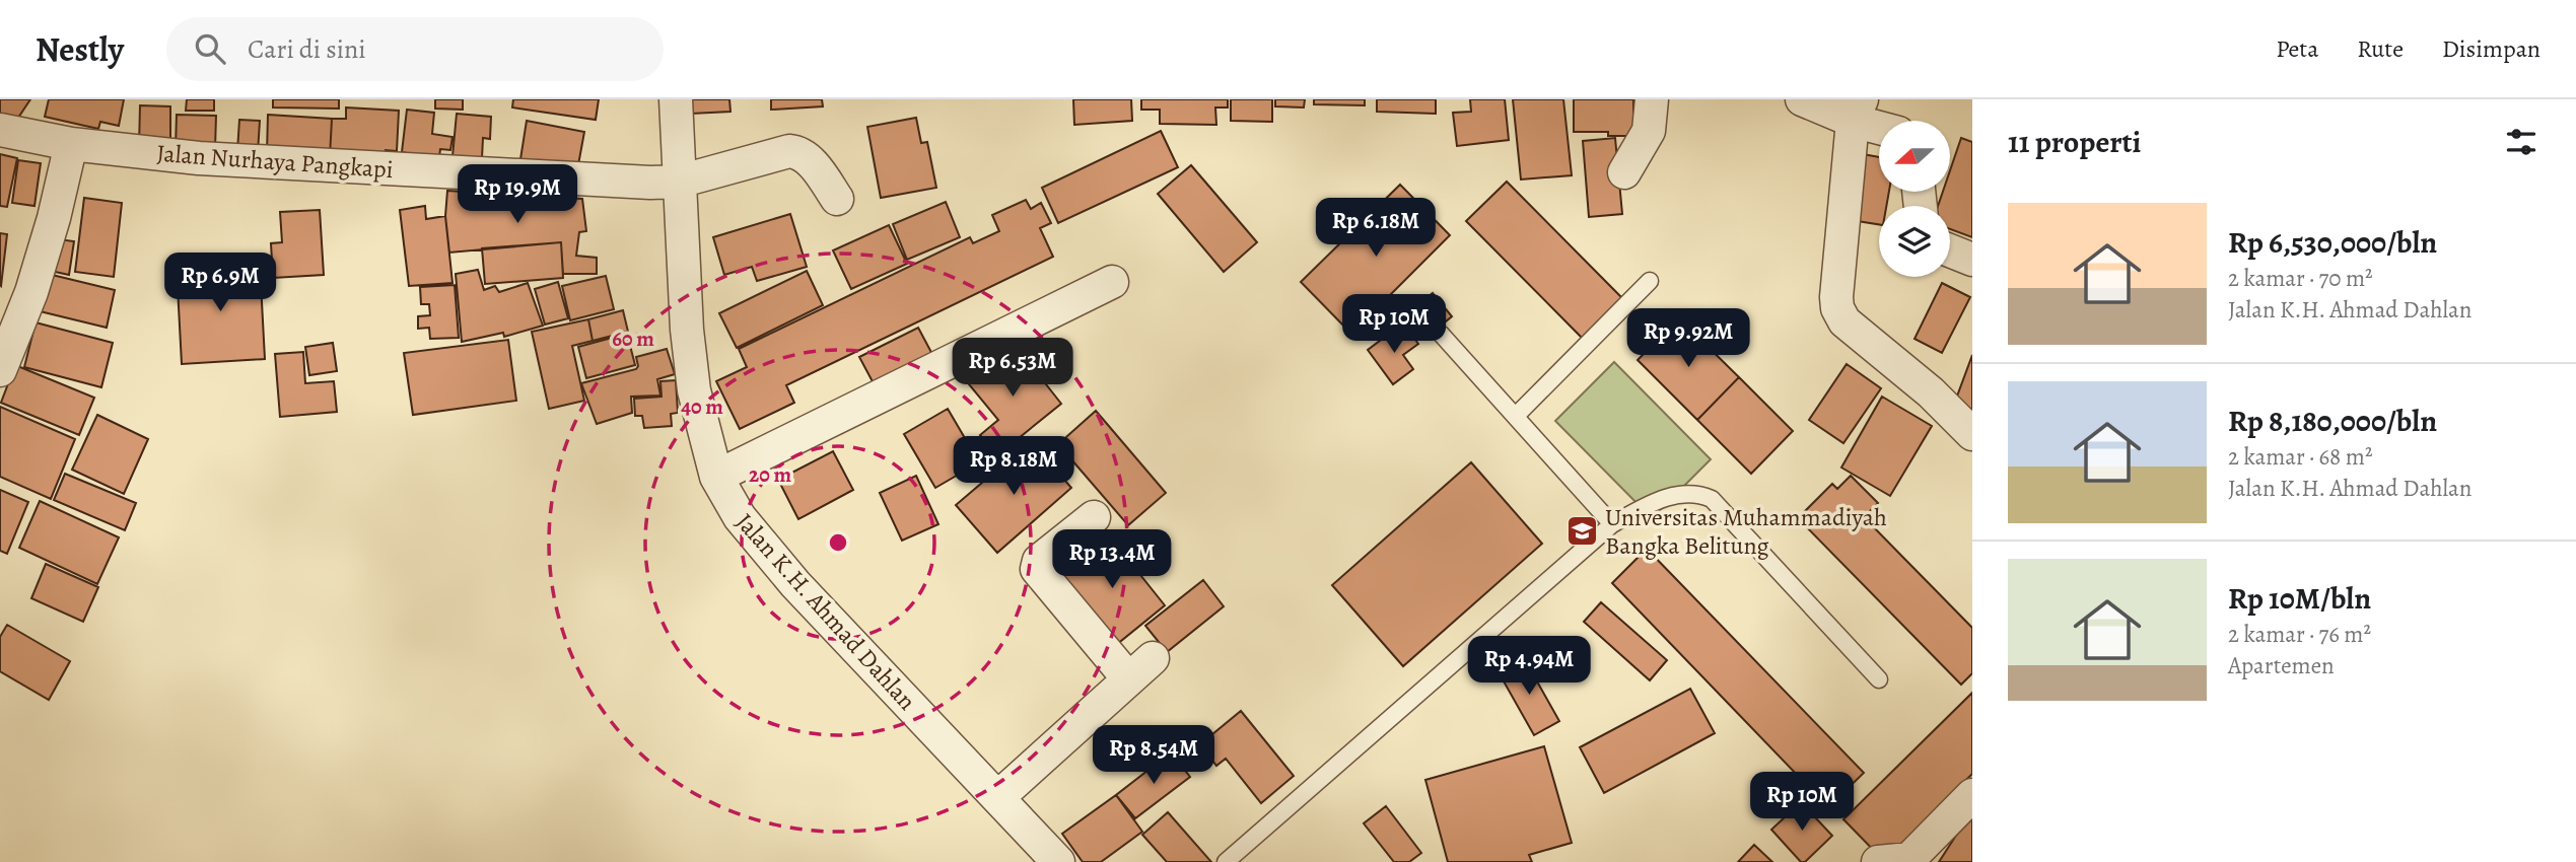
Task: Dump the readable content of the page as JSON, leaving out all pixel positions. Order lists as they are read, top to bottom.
{
  "streets": {
    "street": ["Jalan Nurhaya Pangkapi", "Jalan K.H. Ahmad Dahlan"]
  },
  "crossings": [
    ["Jalan Nurhaya Pangkapi", "Jalan K.H. Ahmad Dahlan"]
  ],
  "places": {
    "school or university": ["Universitas Muhammadiyah Bangka Belitung"]
  },
  "north": "left",
  "page": {
    "header": "Nestly",
    "search": "Cari di sini",
    "nav": ["Peta", "Rute", "Disimpan"],
    "heading": "11 properti",
    "price": [
      "Rp 19.9M",
      "Rp 6.18M",
      "Rp 6.9M",
      "Rp 10M",
      "Rp 9.92M",
      "Rp 6.53M",
      "Rp 8.18M",
      "Rp 13.4M",
      "Rp 4.94M",
      "Rp 8.54M",
      "Rp 10M"
    ],
    "list": [
      {
        "name": "Rp 6,530,000/bln",
        "note": "2 kamar · 70 m² · Jalan K.H. Ahmad Dahlan"
      },
      {
        "name": "Rp 8,180,000/bln",
        "note": "2 kamar · 68 m² · Jalan K.H. Ahmad Dahlan"
      },
      {
        "name": "Rp 10M/bln",
        "note": "2 kamar · 76 m² · Apartemen"
      }
    ]
  },
  "rings": ["60 m", "40 m", "20 m"]
}
